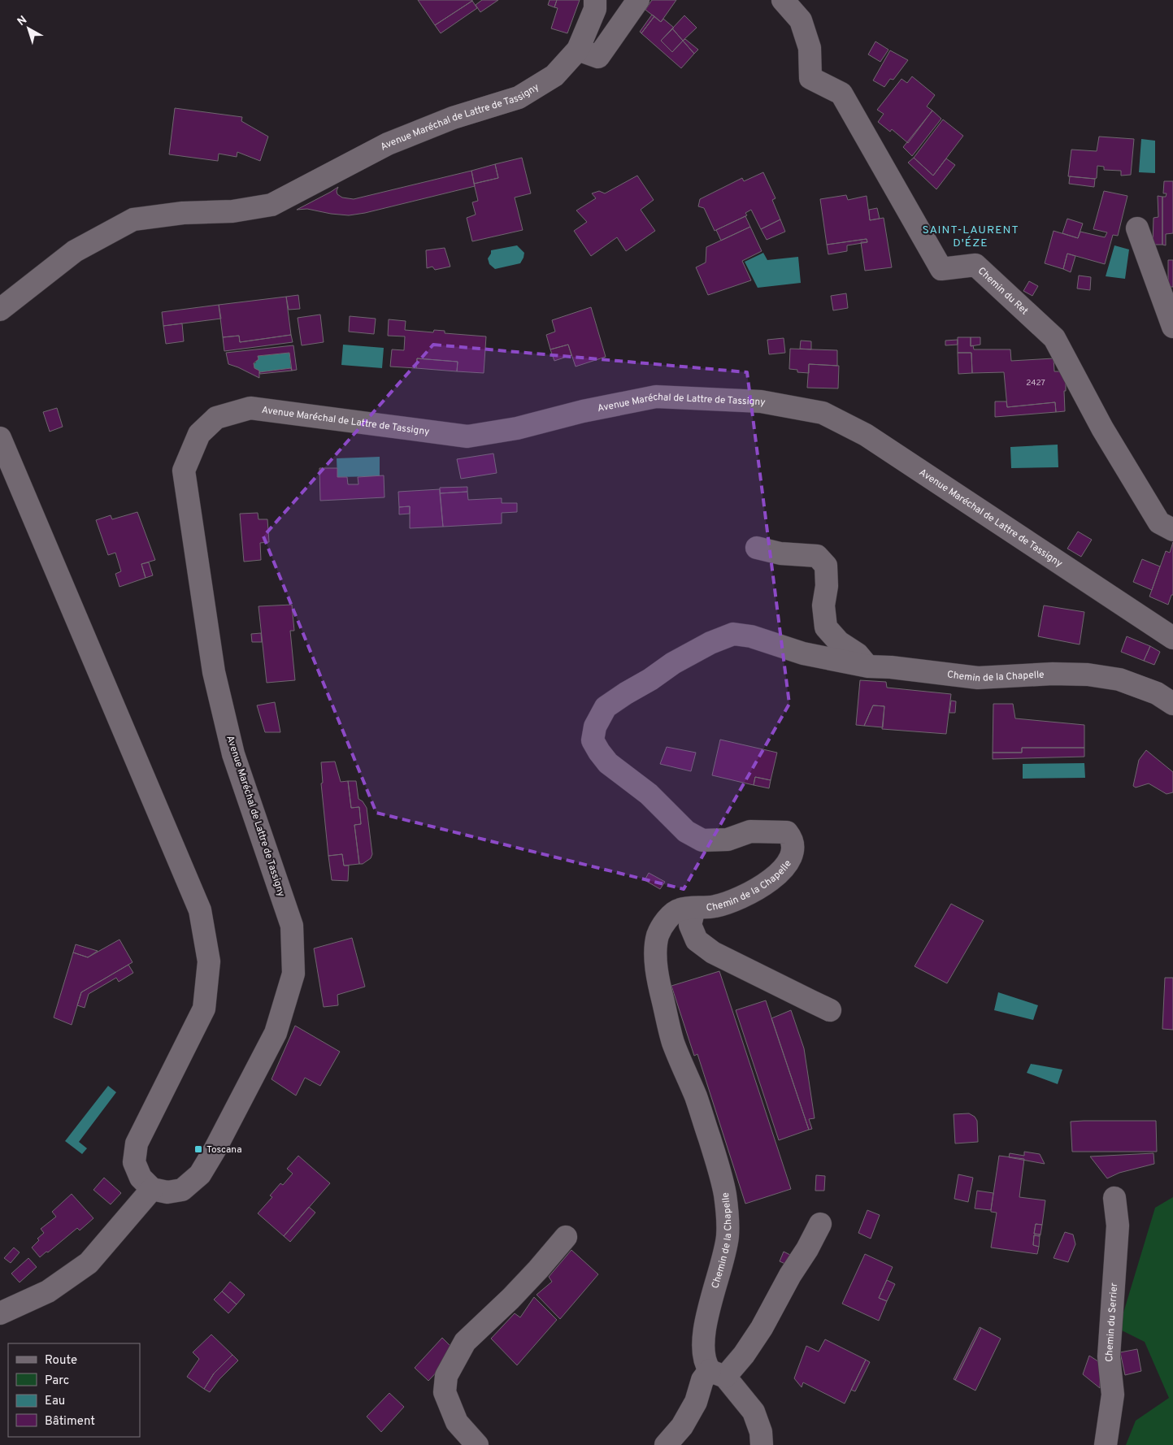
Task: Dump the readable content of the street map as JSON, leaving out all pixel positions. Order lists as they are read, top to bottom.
{
  "streets": {
    "street": [
      "Avenue Maréchal de Lattre de Tassigny",
      "Chemin du Ret",
      "Chemin de la Chapelle",
      "Chemin du Serrier"
    ]
  },
  "districts": ["SAINT-LAURENT D'ÉZE"],
  "places": {
    "transit": ["Toscana"]
  },
  "house_numbers": ["2427"],
  "legend": [
    "Route",
    "Parc",
    "Eau",
    "Bâtiment"
  ],
  "north": "top left"
}
